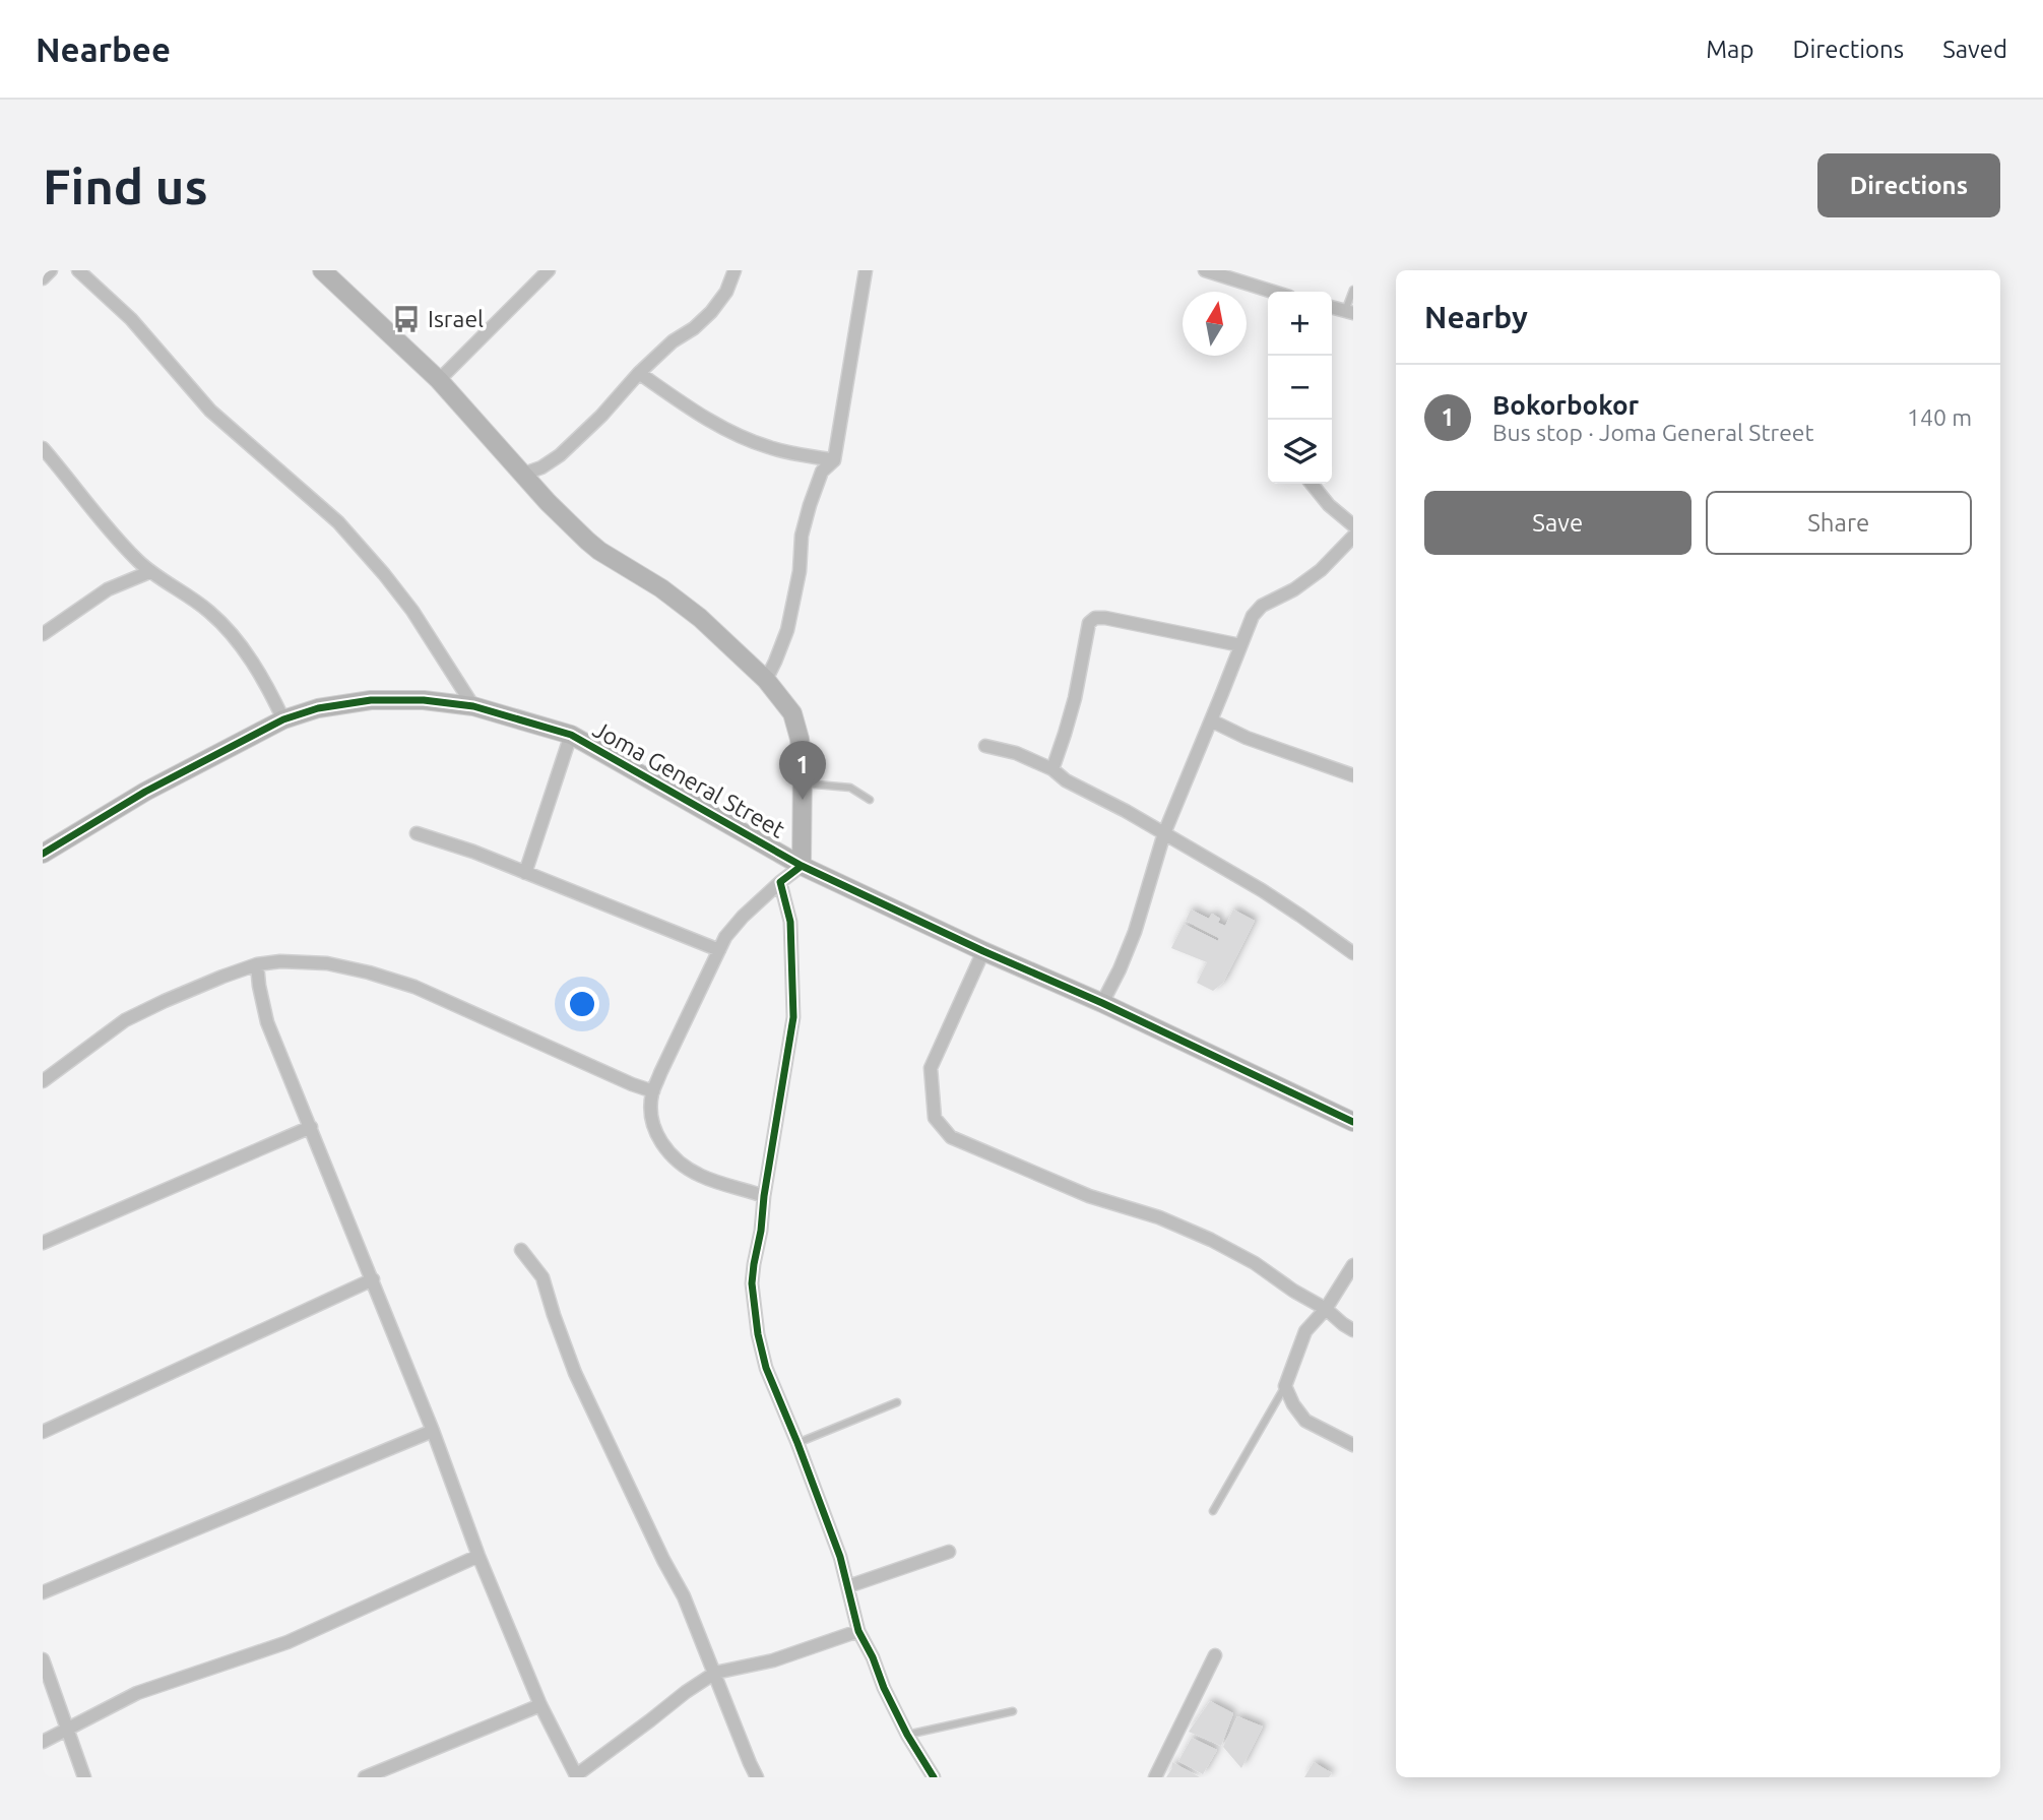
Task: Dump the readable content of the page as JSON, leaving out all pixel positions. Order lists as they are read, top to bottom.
{
  "streets": {
    "street": ["Joma General Street"]
  },
  "places": {
    "bus stop": ["Israel"]
  },
  "north": "top",
  "page": {
    "header": "Nearbee",
    "nav": ["Map", "Directions", "Saved"],
    "buttons": [
      "Directions",
      ["Save", "Share"]
    ],
    "title": "Find us",
    "heading": "Nearby",
    "map_buttons": ["+", "−"],
    "list": [
      {
        "mark": "1",
        "name": "Bokorbokor",
        "note": "Bus stop · Joma General Street",
        "value": "140 m"
      }
    ],
    "pins": "1"
  }
}
